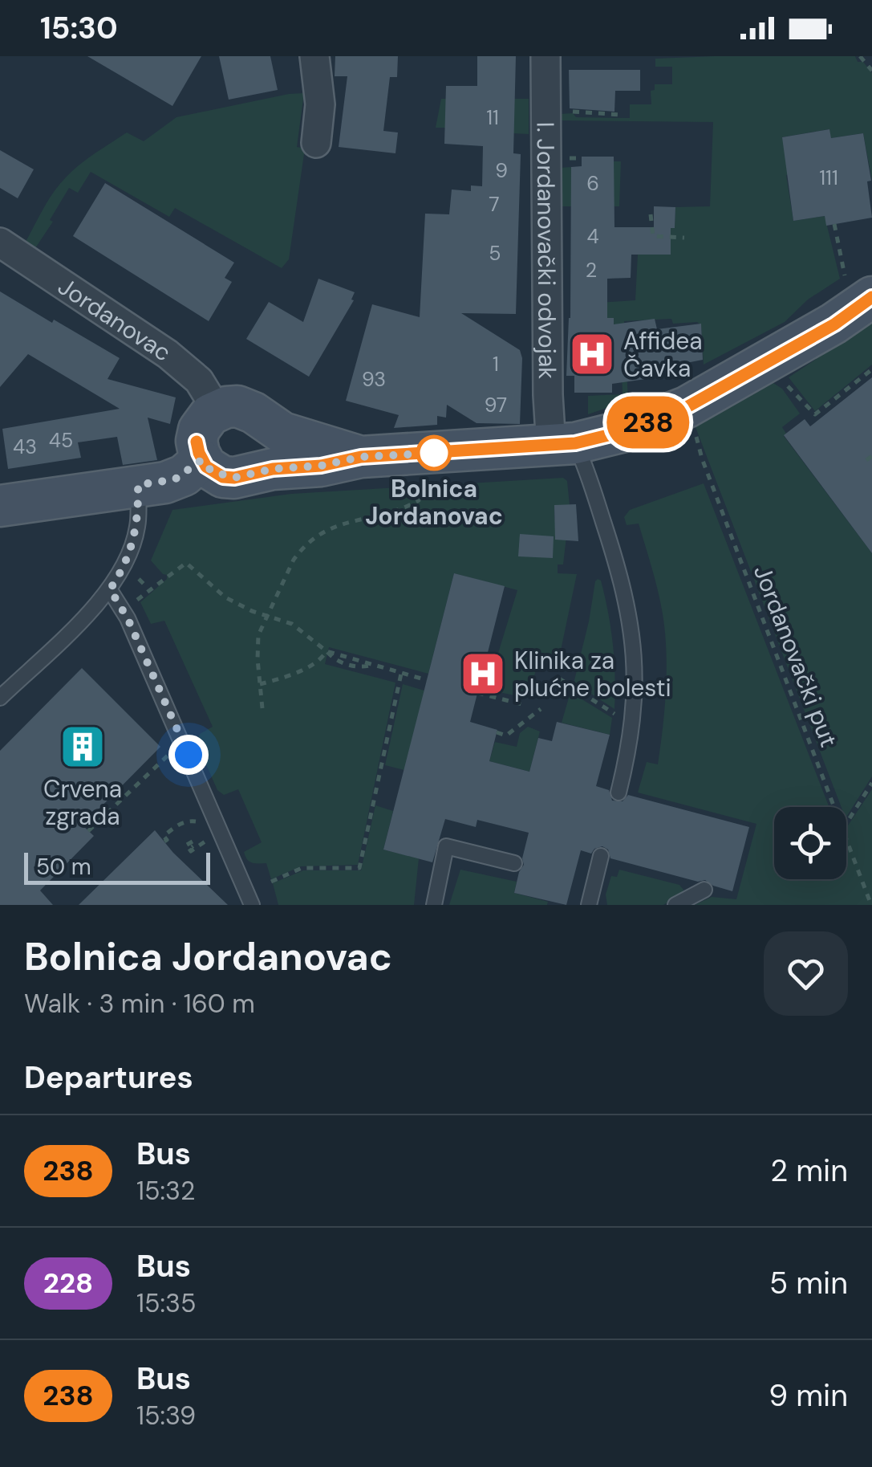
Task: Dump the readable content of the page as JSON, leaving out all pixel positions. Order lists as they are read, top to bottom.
{
  "streets": {
    "street": ["I. Jordanovački odvojak", "Jordanovac"],
    "path": ["Jordanovački put"]
  },
  "places": {
    "hospital": ["Affidea Čavka", "Klinika za plućne bolesti"],
    "other": ["Bolnica Jordanovac"],
    "building": ["Crvena zgrada"]
  },
  "lines": ["bus line 238"],
  "house_numbers": [
    "11",
    "9",
    "111",
    "6",
    "7",
    "4",
    "5",
    "2",
    "1",
    "93",
    "97",
    "45",
    "43"
  ],
  "scale_bar": "50 m",
  "page": {
    "status": "15:30",
    "on_map": "238",
    "scale": "50 m",
    "heading": [
      ["Bolnica Jordanovac", "Walk · 3 min · 160 m"],
      "Departures"
    ],
    "list": [
      {
        "mark": "238",
        "name": "Bus",
        "note": "15:32",
        "value": "2 min"
      },
      {
        "mark": "228",
        "name": "Bus",
        "note": "15:35",
        "value": "5 min"
      },
      {
        "mark": "238",
        "name": "Bus",
        "note": "15:39",
        "value": "9 min"
      }
    ]
  }
}
